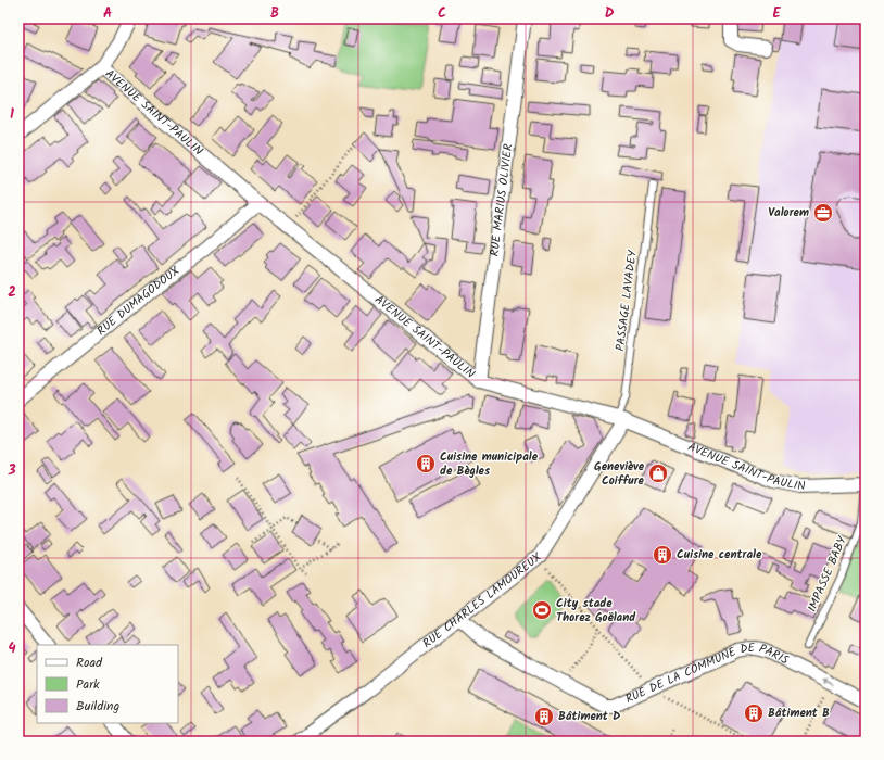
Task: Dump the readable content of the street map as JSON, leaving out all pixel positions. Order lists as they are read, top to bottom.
{
  "streets": {
    "street": [
      "AVENUE SAINT-PAULIN",
      "RUE MARIUS OLIVIER",
      "RUE DUMAGODOUX",
      "RUE CHARLES LAMOUREUX",
      "RUE DE LA COMMUNE DE PARIS"
    ],
    "lane": ["PASSAGE LAVADEY", "IMPASSE BABY"]
  },
  "crossings": [
    ["AVENUE SAINT-PAULIN", "RUE MARIUS OLIVIER"],
    ["AVENUE SAINT-PAULIN", "PASSAGE LAVADEY"],
    ["AVENUE SAINT-PAULIN", "RUE DUMAGODOUX"],
    ["AVENUE SAINT-PAULIN", "IMPASSE BABY"],
    ["AVENUE SAINT-PAULIN", "RUE CHARLES LAMOUREUX"],
    ["PASSAGE LAVADEY", "RUE CHARLES LAMOUREUX"],
    ["RUE CHARLES LAMOUREUX", "RUE DE LA COMMUNE DE PARIS"]
  ],
  "one_way": ["RUE DE LA COMMUNE DE PARIS"],
  "places": {
    "office": ["Valorem"],
    "building": [
      "Cuisine municipale de Bègles",
      "Cuisine centrale",
      "Bâtiment B",
      "Bâtiment D"
    ],
    "shop": ["Geneviève Coiffure"],
    "sports": ["City stade Thorez Goëland"]
  },
  "legend": ["Road", "Park", "Building"],
  "grid": {
    "columns": [
      "A",
      "B",
      "C",
      "D",
      "E"
    ],
    "rows": [
      "1",
      "2",
      "3",
      "4"
    ]
  }
}
